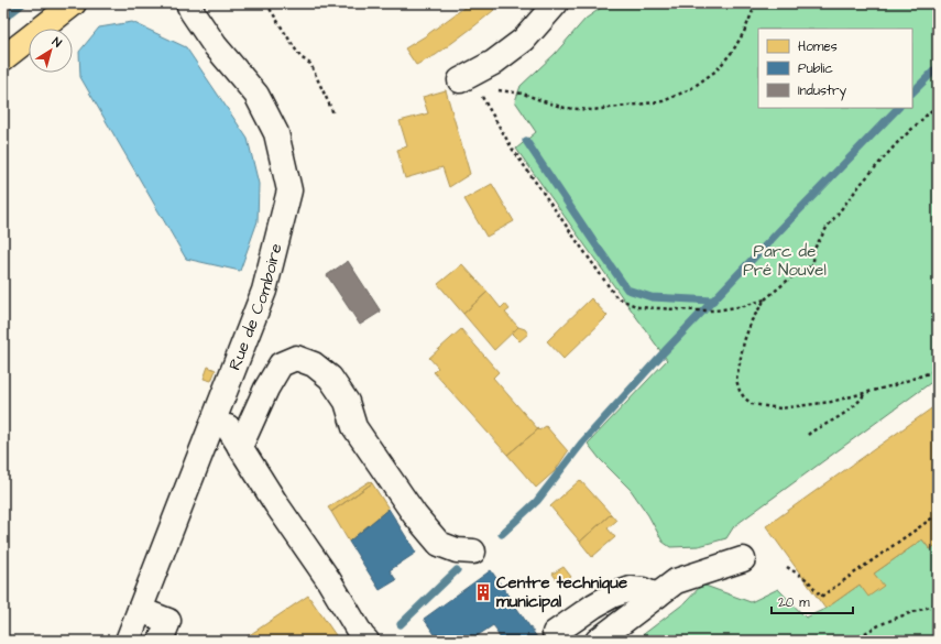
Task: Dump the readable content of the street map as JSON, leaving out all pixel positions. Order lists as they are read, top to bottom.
{
  "streets": {
    "street": ["Rue de Comboire"]
  },
  "parks": ["Parc de Pré Nouvel"],
  "places": {
    "building": ["Centre technique municipal"]
  },
  "legend": ["Homes", "Public", "Industry"],
  "scale_bar": "20 m",
  "north": "top right"
}
